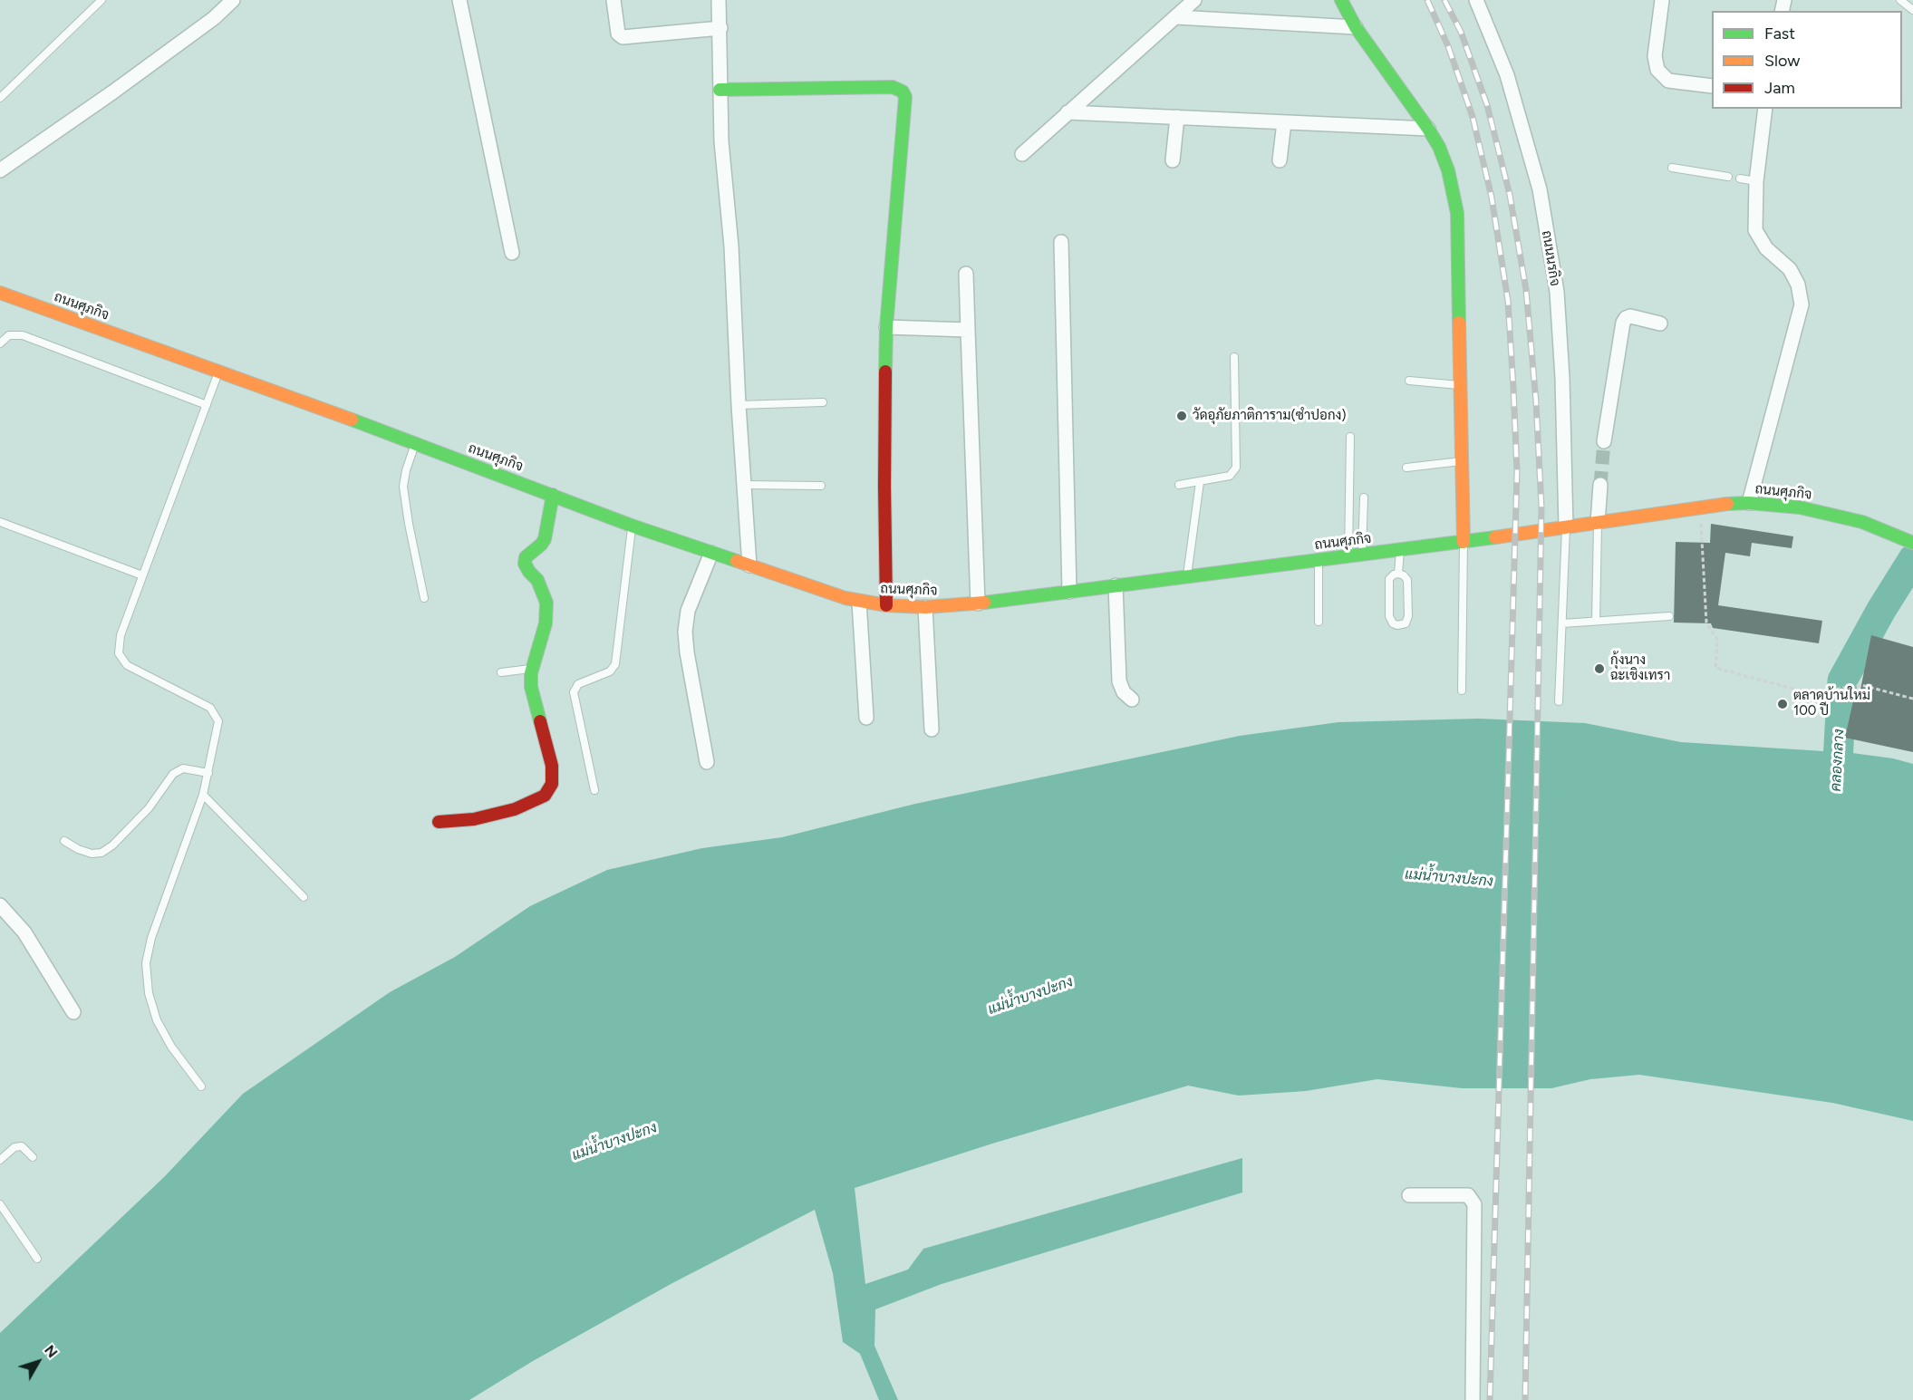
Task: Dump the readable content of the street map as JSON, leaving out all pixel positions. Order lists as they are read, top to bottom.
{
  "streets": {
    "main road": ["ถนนศุภกิจ"],
    "street": ["ถนนนรกิจ"]
  },
  "crossings": [
    ["ถนนนรกิจ", "ถนนศุภกิจ"]
  ],
  "water": ["คลองกลาง", "แม่น้ำบางปะกง"],
  "places": ["วัดอุภัยภาติการาม(ซำปอกง)", "กุ้งนาง ฉะเชิงเทรา", "ตลาดบ้านใหม่ 100 ปี"],
  "legend": ["Fast", "Slow", "Jam"],
  "north": "top right"
}
